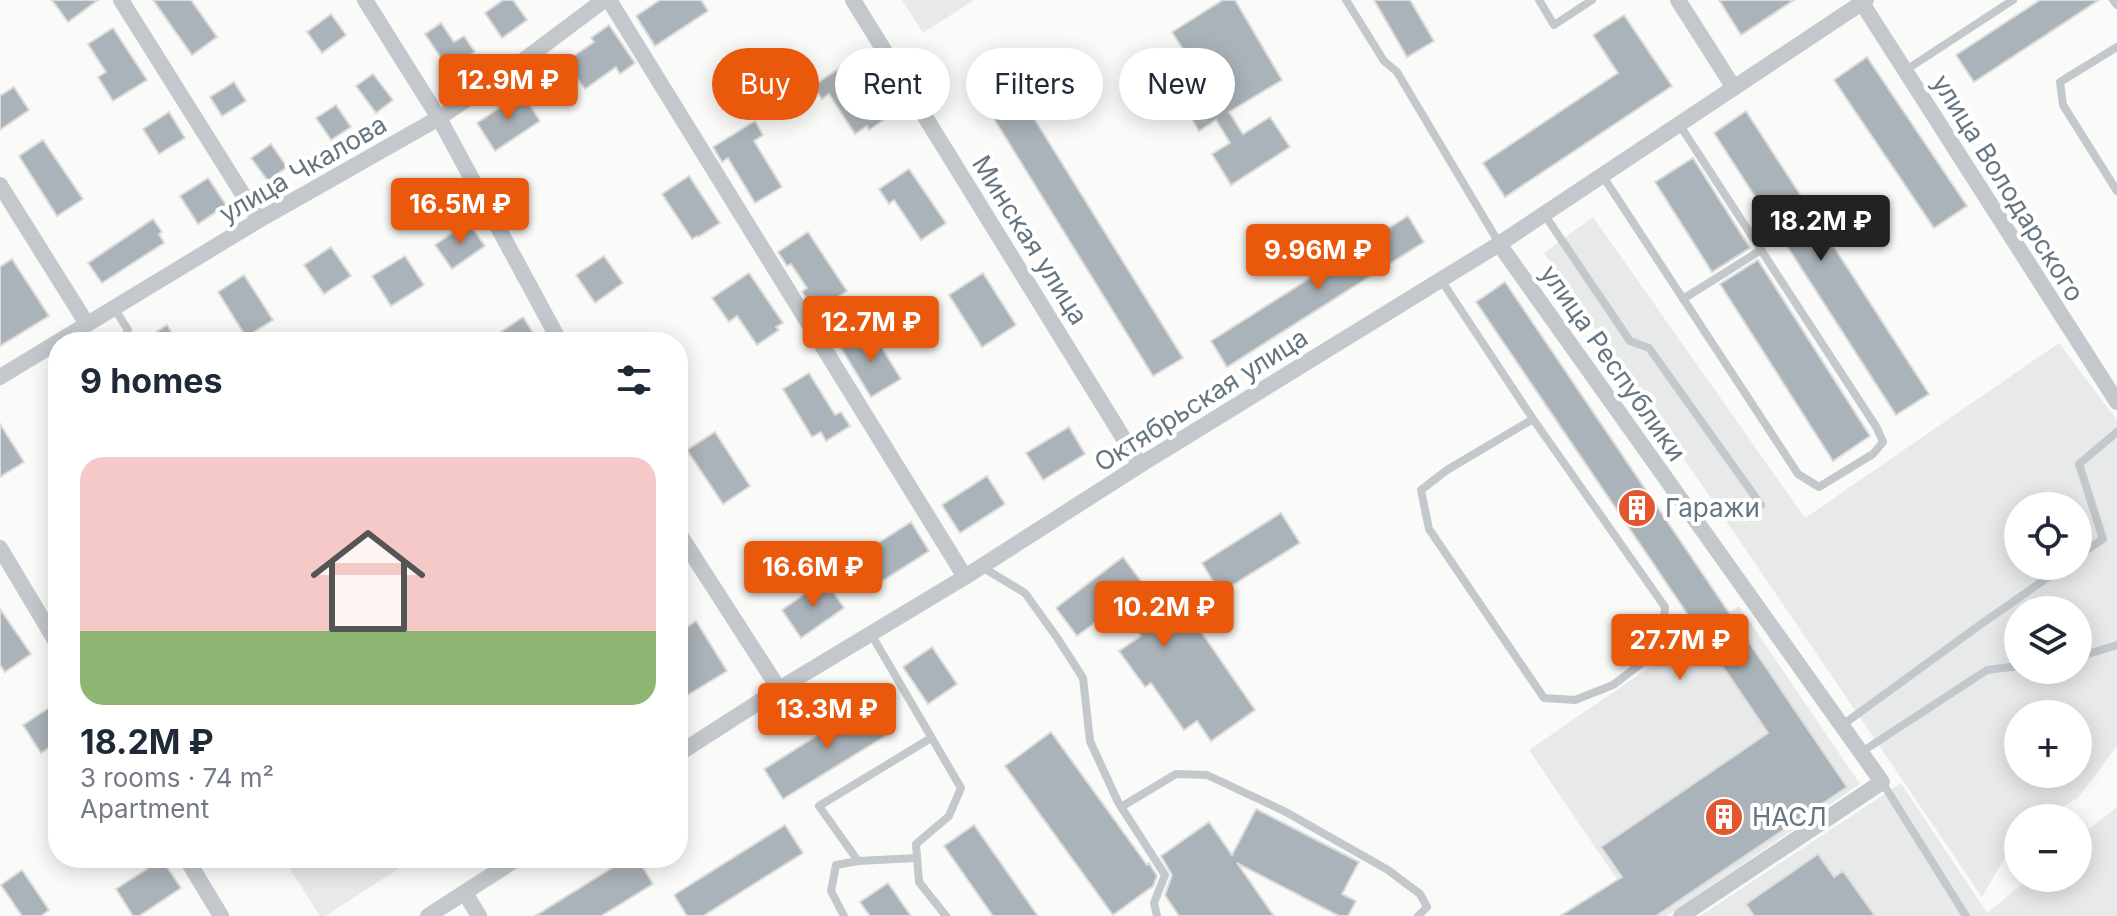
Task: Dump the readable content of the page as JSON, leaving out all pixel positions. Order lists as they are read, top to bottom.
{
  "streets": {
    "street": [
      "улица Чкалова",
      "улица Володарского",
      "Минская улица",
      "улица Республики",
      "Октябрьская улица"
    ]
  },
  "crossings": [
    ["улица Володарского", "Октябрьская улица"],
    ["Минская улица", "Октябрьская улица"],
    ["улица Республики", "Октябрьская улица"]
  ],
  "places": {
    "building": ["Гаражи", "НАСЛ"]
  },
  "page": {
    "chip": [
      "Buy",
      "Rent",
      "Filters",
      "New"
    ],
    "price": [
      "12.9M ₽",
      "16.5M ₽",
      "18.2M ₽",
      "9.96M ₽",
      "12.7M ₽",
      "16.6M ₽",
      "10.2M ₽",
      "27.7M ₽",
      "13.3M ₽"
    ],
    "heading": "9 homes",
    "list": [
      {
        "name": "18.2M ₽",
        "note": "3 rooms · 74 m² · Apartment"
      }
    ],
    "map_buttons": ["+", "−"]
  }
}
